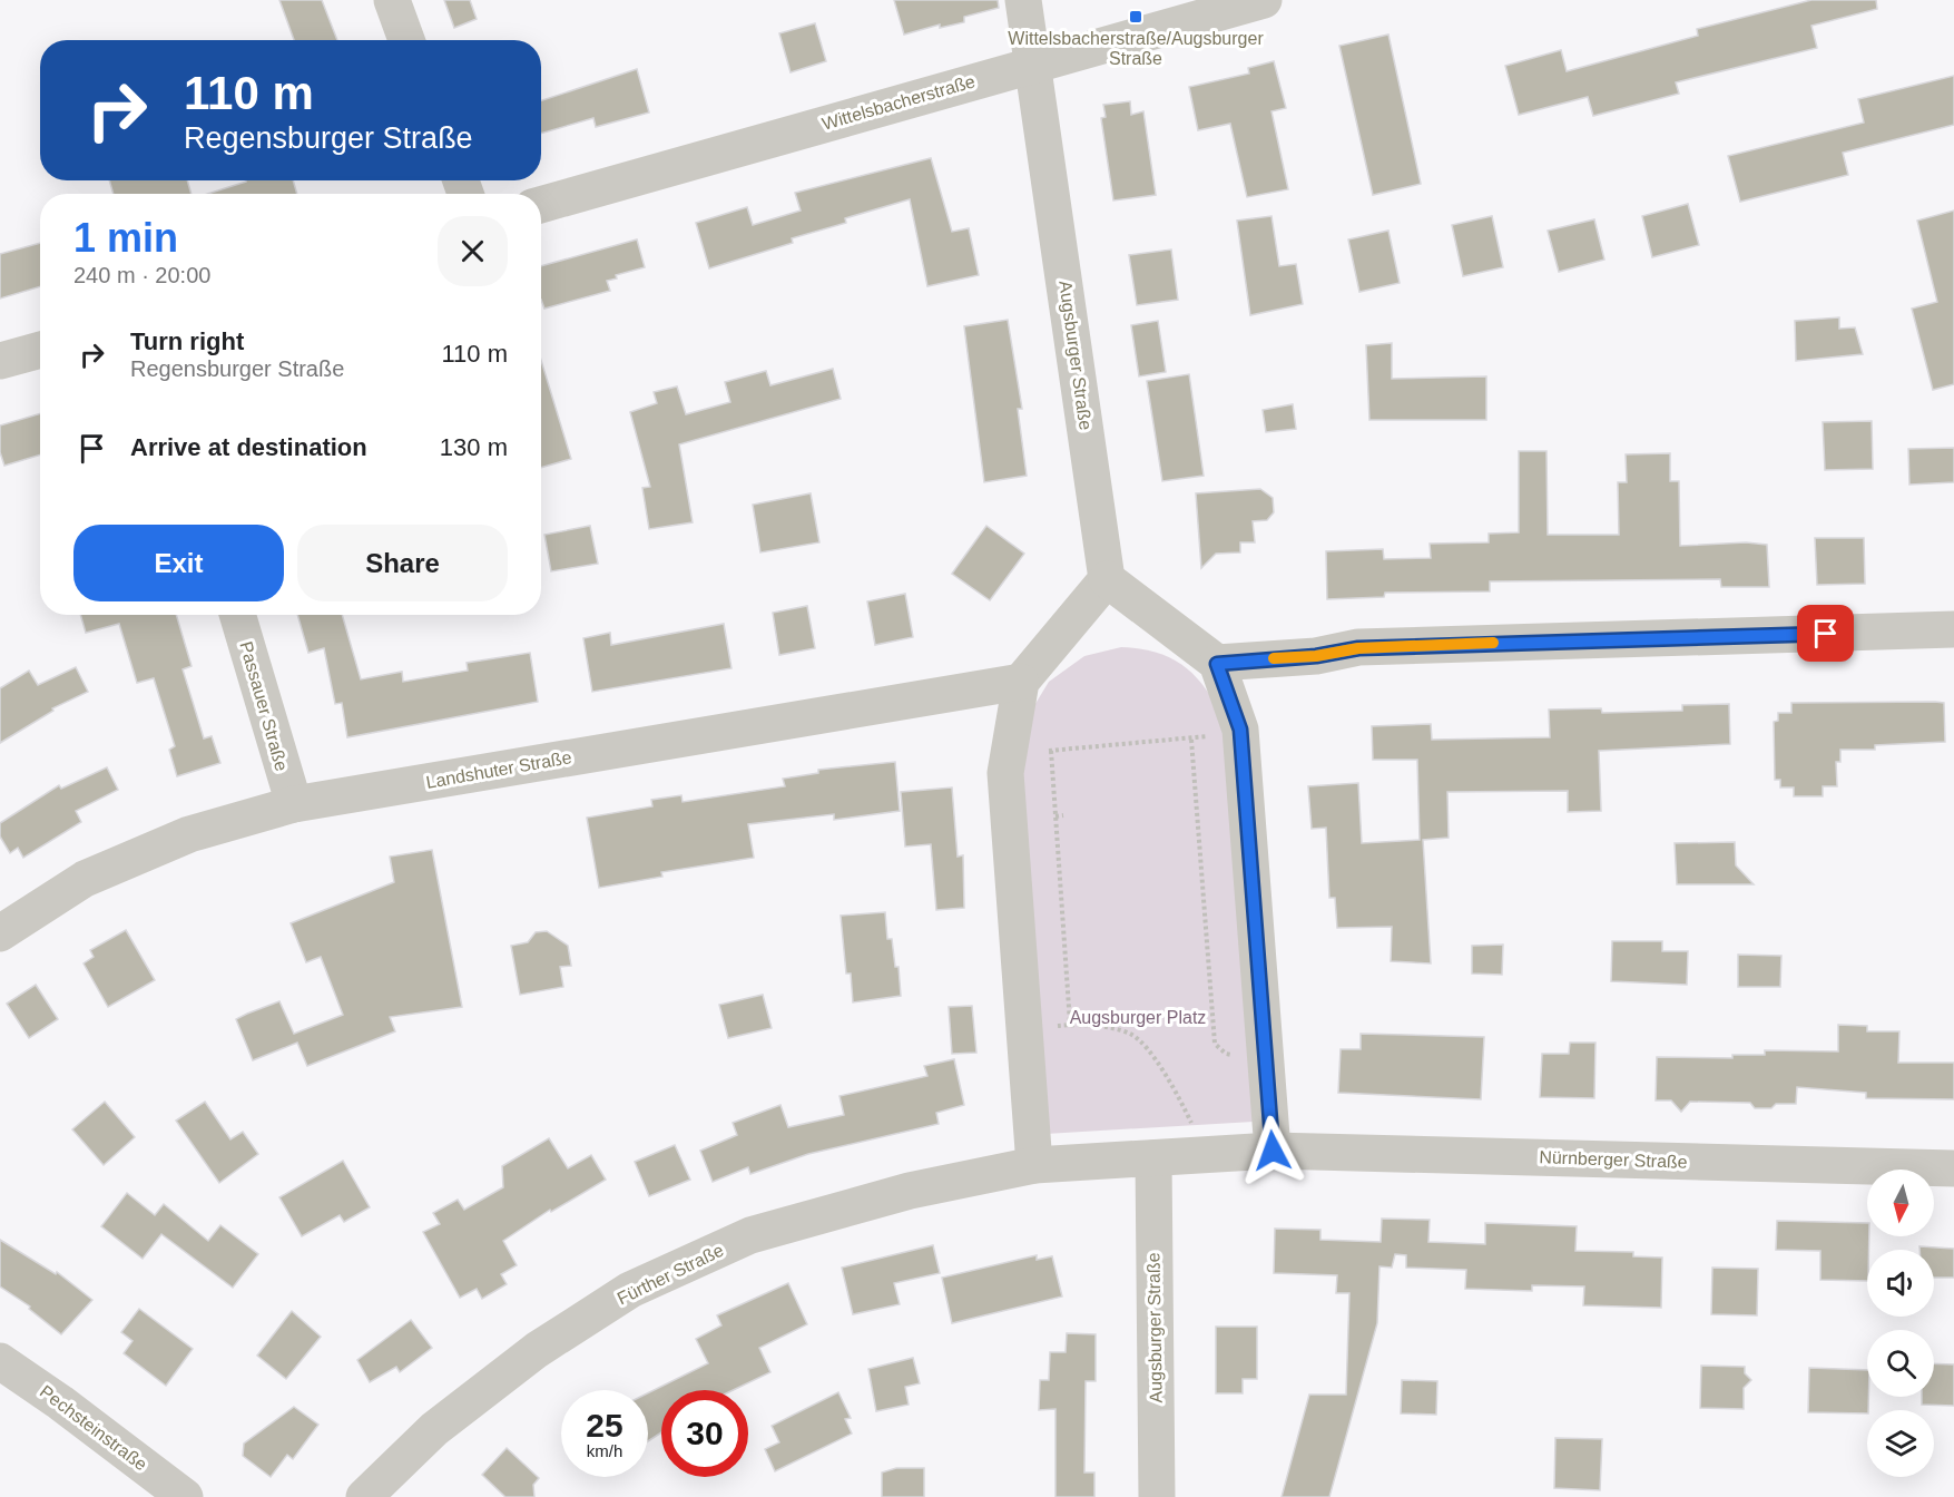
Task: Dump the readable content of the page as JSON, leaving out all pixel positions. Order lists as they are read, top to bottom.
{
  "streets": {
    "street": [
      "Wittelsbacherstraße",
      "Augsburger Straße",
      "Passauer Straße",
      "Landshuter Straße",
      "Nürnberger Straße",
      "Fürther Straße",
      "Pechsteinstraße"
    ]
  },
  "crossings": [
    ["Wittelsbacherstraße", "Augsburger Straße"],
    ["Passauer Straße", "Landshuter Straße"]
  ],
  "parks": ["Augsburger Platz"],
  "places": {
    "transit": ["Wittelsbacherstraße/Augsburger Straße"]
  },
  "north": "bottom",
  "page": {
    "turn": ["110 m", "Regensburger Straße"],
    "heading": ["1 min", "240 m · 20:00"],
    "list": [
      {
        "name": "Turn right",
        "note": "Regensburger Straße",
        "value": "110 m"
      },
      {
        "name": "Arrive at destination",
        "value": "130 m"
      }
    ],
    "buttons": ["Exit", "Share"],
    "speed": "25 km/h",
    "limit": "30"
  }
}
